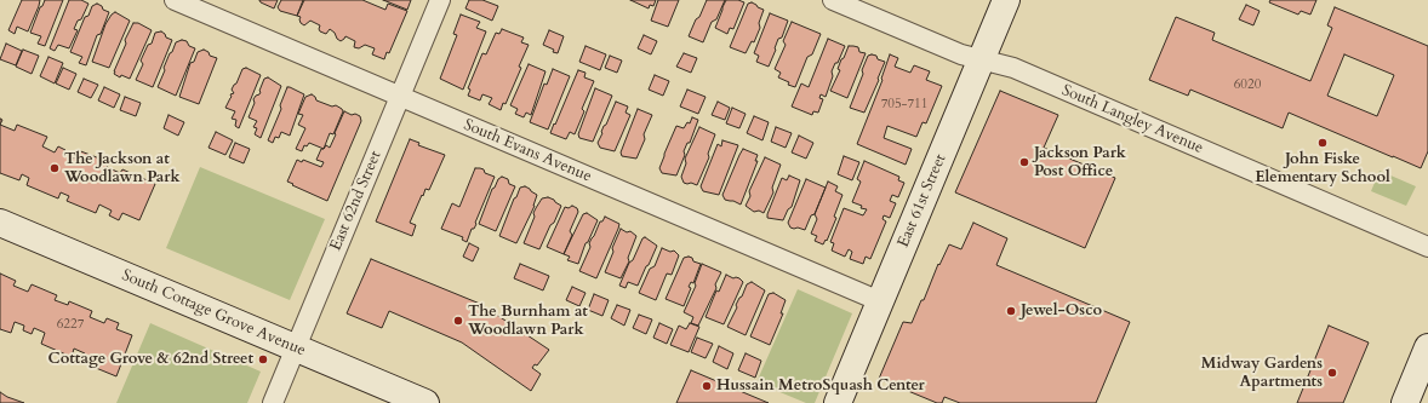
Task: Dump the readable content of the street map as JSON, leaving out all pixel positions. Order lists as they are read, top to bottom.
{
  "streets": {
    "street": [
      "South Langley Avenue",
      "South Evans Avenue",
      "East 62nd Street",
      "East 61st Street",
      "South Cottage Grove Avenue"
    ]
  },
  "crossings": [
    ["South Langley Avenue", "East 61st Street"],
    ["South Evans Avenue", "East 62nd Street"],
    ["South Evans Avenue", "East 61st Street"],
    ["East 62nd Street", "South Cottage Grove Avenue"]
  ],
  "places": [
    "John Fiske Elementary School",
    "Jackson Park Post Office",
    "The Jackson at Woodlawn Park",
    "Jewel-Osco",
    "The Burnham at Woodlawn Park",
    "Cottage Grove & 62nd Street",
    "Midway Gardens Apartments",
    "Hussain MetroSquash Center"
  ],
  "house_numbers": ["6020", "705-711", "6227"]
}
